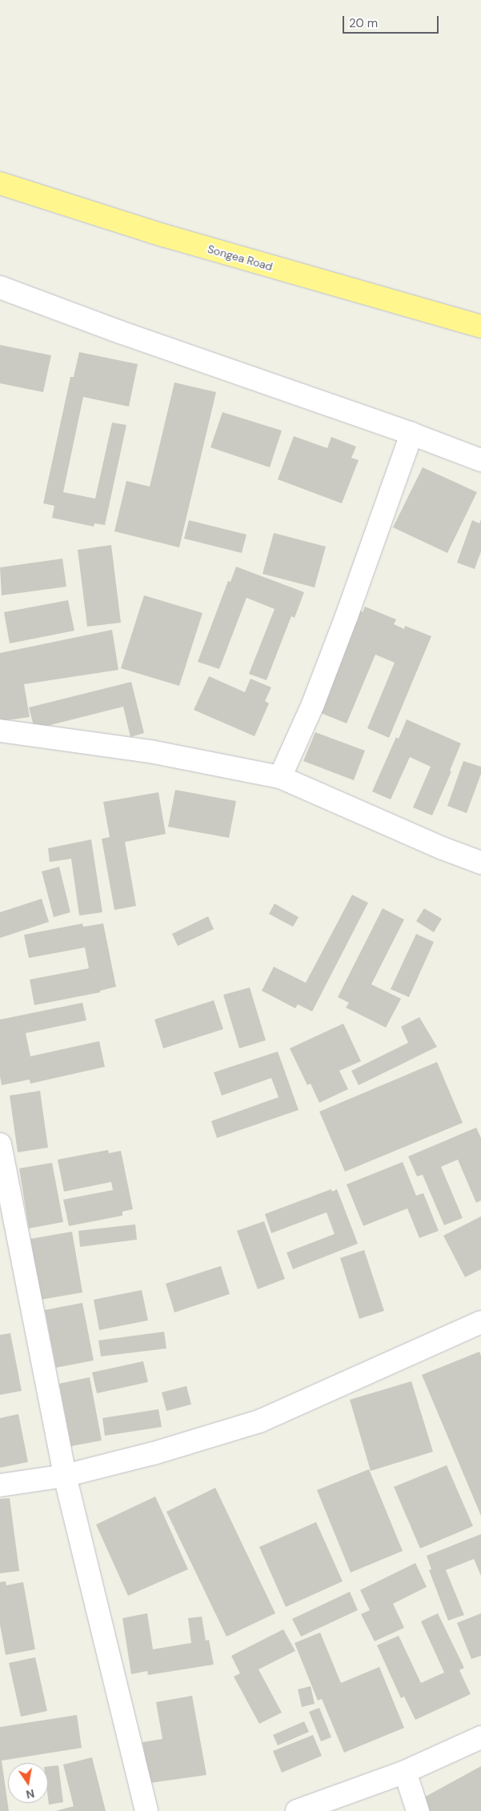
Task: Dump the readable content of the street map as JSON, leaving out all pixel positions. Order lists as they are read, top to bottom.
{
  "streets": {
    "highway": ["Songea Road"]
  },
  "scale_bar": "20 m",
  "north": "bottom"
}
